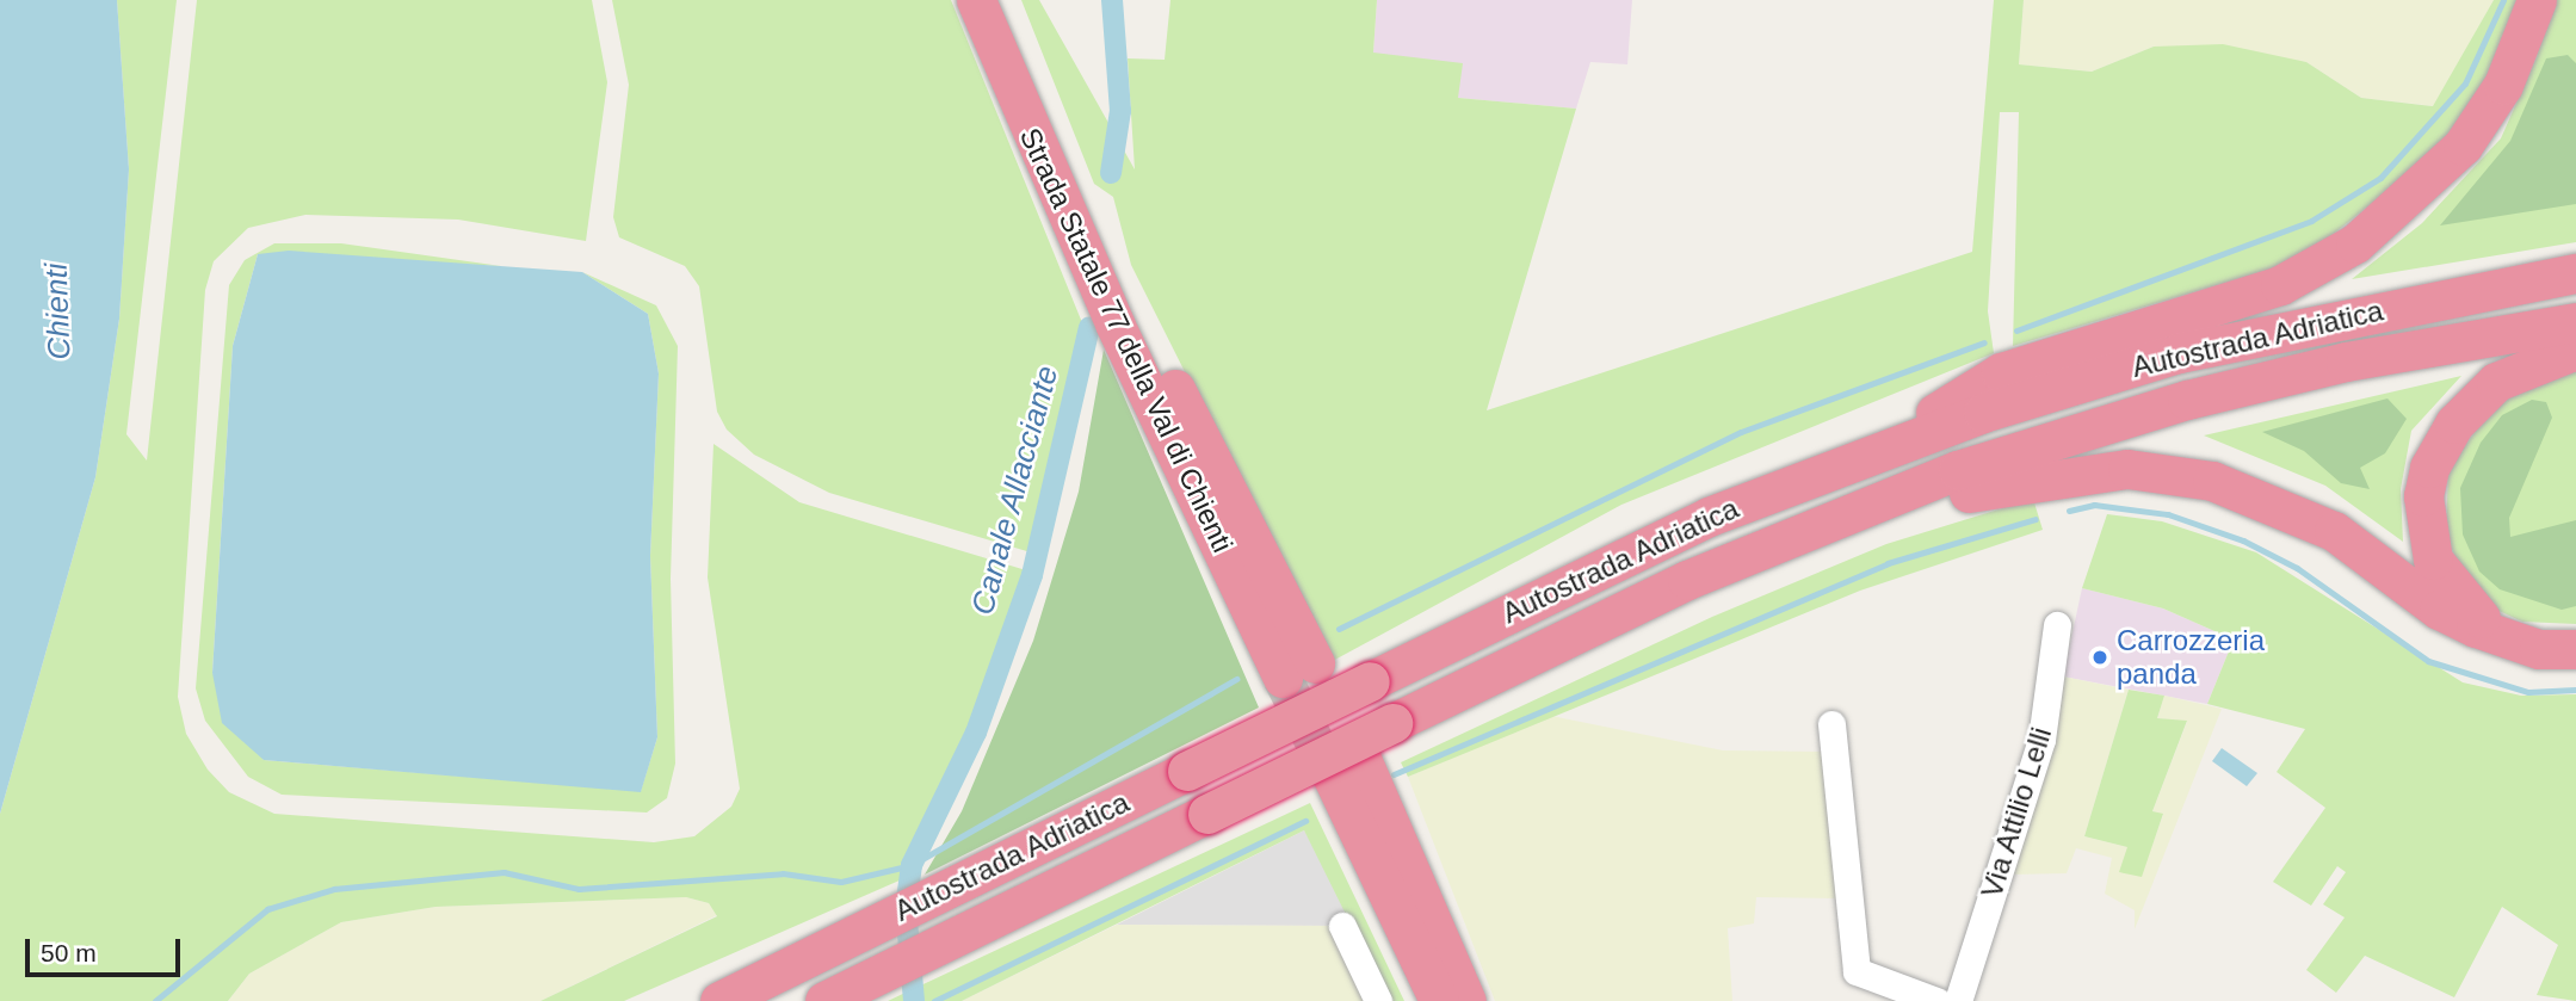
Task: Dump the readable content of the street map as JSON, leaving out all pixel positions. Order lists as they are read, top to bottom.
{
  "streets": {
    "highway": ["Autostrada Adriatica", "Strada Statale 77 della Val di Chienti"],
    "street": ["Via Attilio Lelli"]
  },
  "water": ["Chienti", "Canale Allacciante"],
  "places": ["Carrozzeria panda"],
  "scale_bar": "50 m"
}
